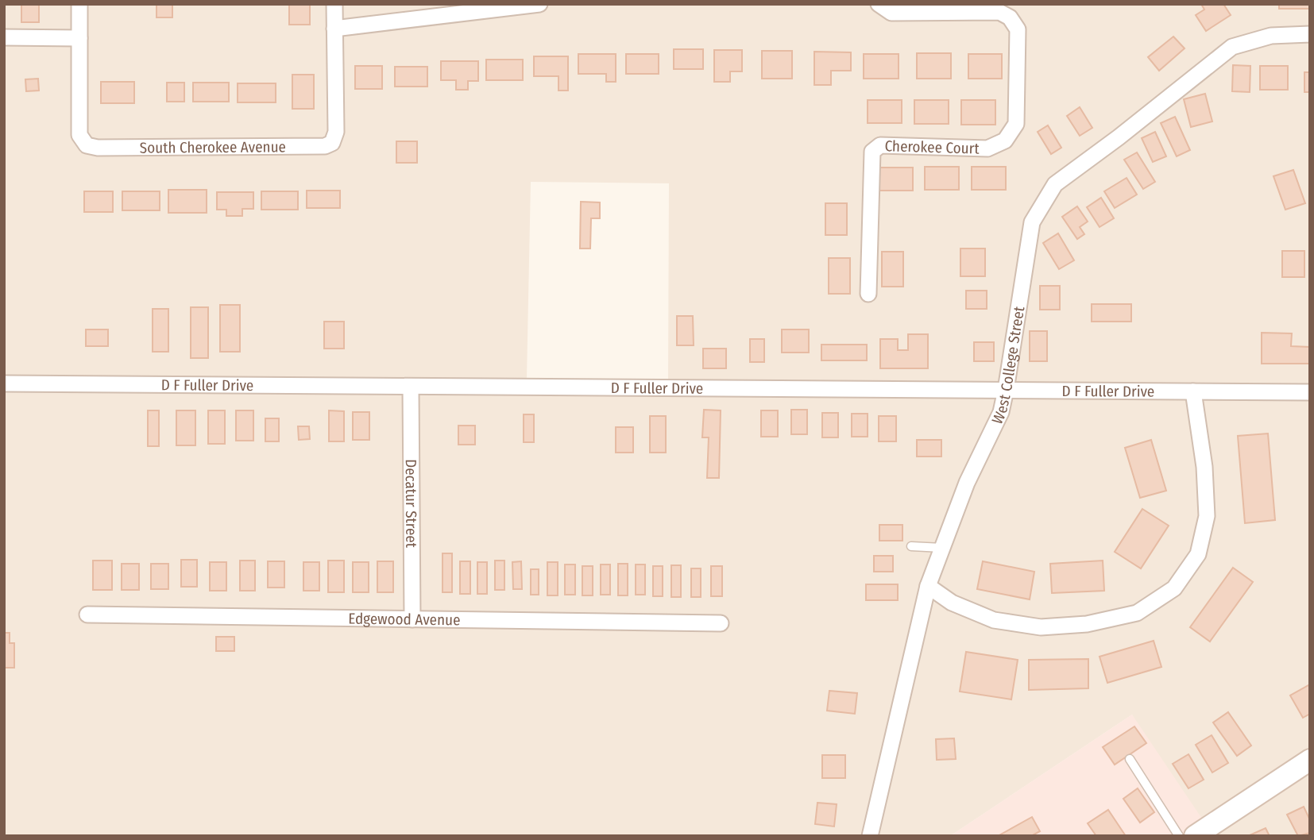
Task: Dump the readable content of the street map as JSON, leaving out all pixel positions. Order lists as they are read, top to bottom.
{
  "streets": {
    "street": [
      "South Cherokee Avenue",
      "Cherokee Court",
      "West College Street",
      "D F Fuller Drive",
      "Decatur Street",
      "Edgewood Avenue"
    ]
  },
  "crossings": [
    ["West College Street", "D F Fuller Drive"],
    ["D F Fuller Drive", "Decatur Street"],
    ["Decatur Street", "Edgewood Avenue"]
  ]
}
